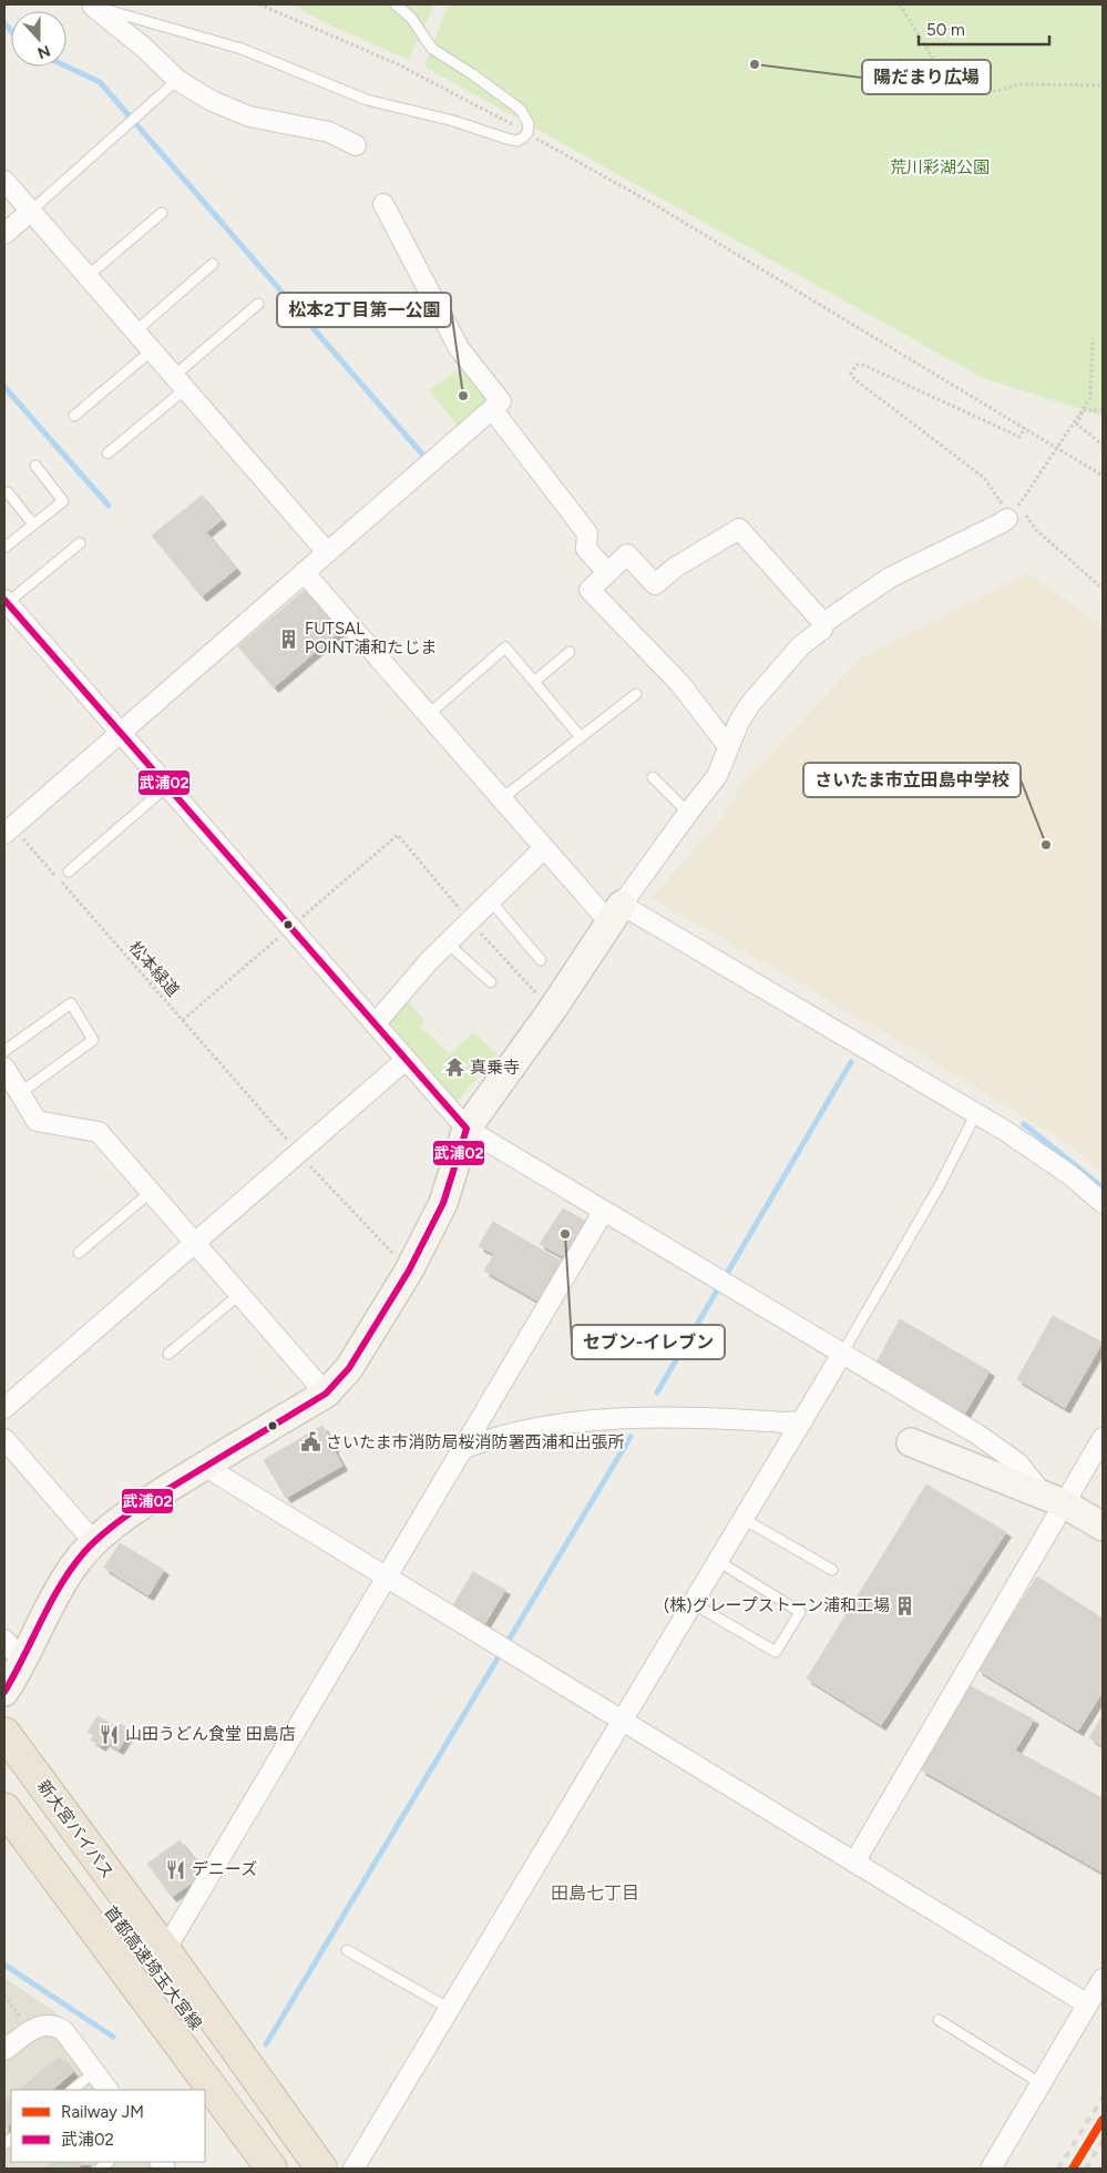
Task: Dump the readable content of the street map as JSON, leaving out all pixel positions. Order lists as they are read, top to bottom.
{
  "streets": {
    "highway": ["新大宮バイパス", "首都高速埼玉大宮線"],
    "path": ["松本緑道"]
  },
  "districts": ["田島七丁目"],
  "parks": ["荒川彩湖公園"],
  "places": {
    "other": [
      "陽だまり広場",
      "松本2丁目第一公園",
      "さいたま市立田島中学校",
      "セブン-イレブン"
    ],
    "building": ["FUTSAL POINT浦和たじま", "(株)グレープストーン浦和工場"],
    "temple": ["真乗寺"],
    "public building": ["さいたま市消防局桜消防署西浦和出張所"],
    "restaurant": ["山田うどん食堂 田島店", "デニーズ"]
  },
  "lines": ["transit line 武浦02", "rail line JM"],
  "legend": ["Railway JM", "武浦02"],
  "scale_bar": "50 m",
  "north": "bottom"
}
